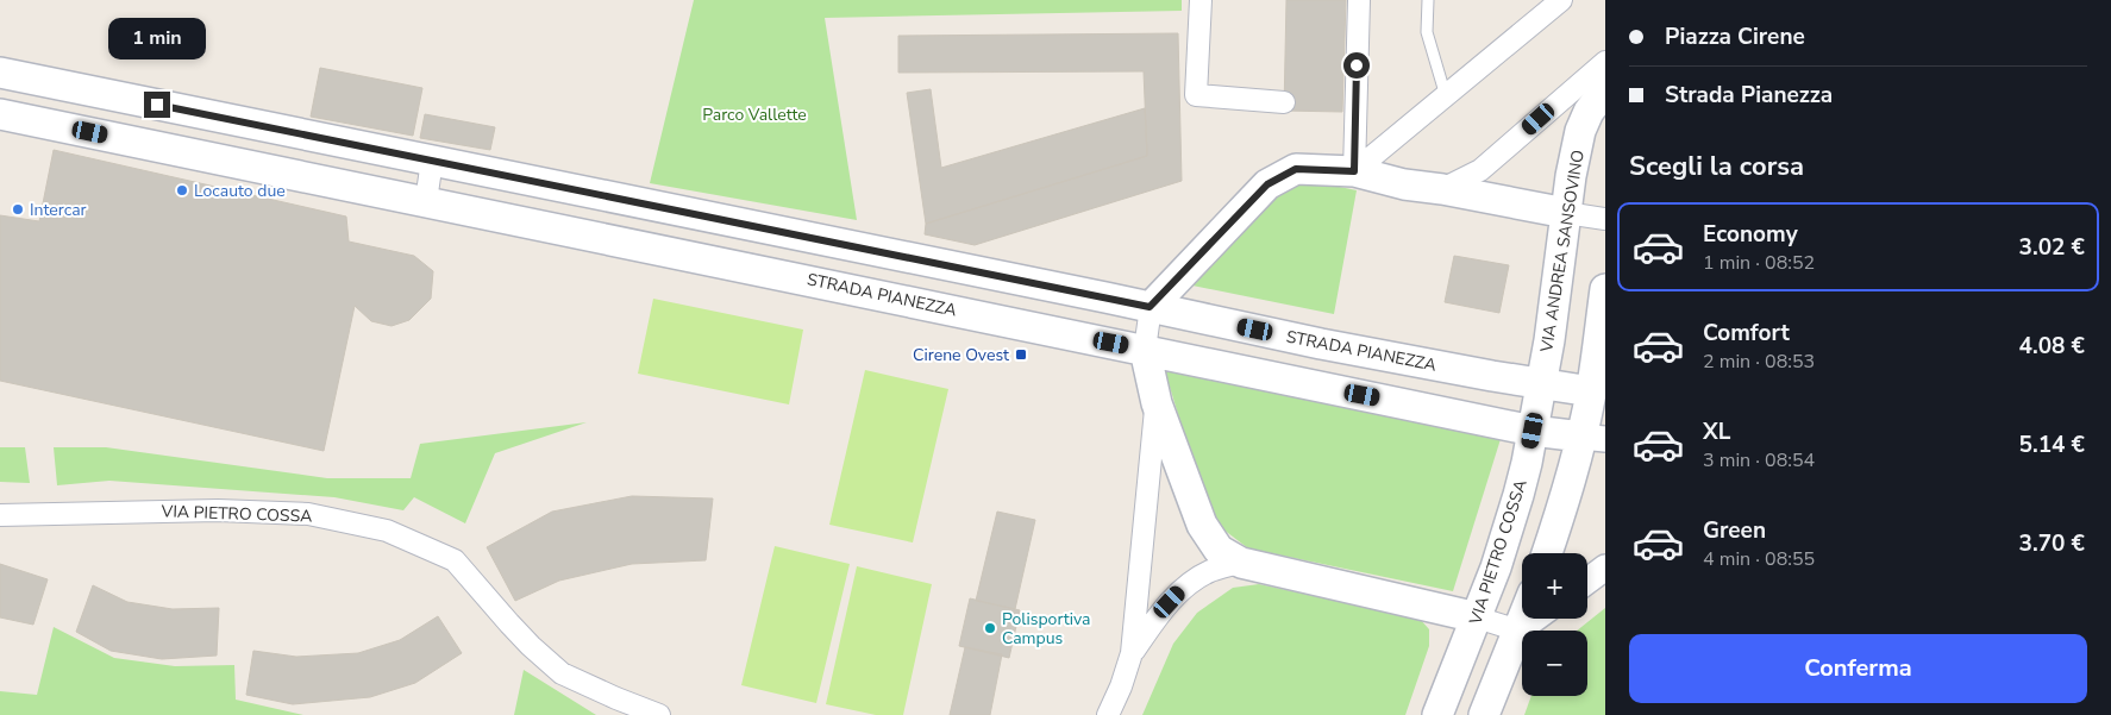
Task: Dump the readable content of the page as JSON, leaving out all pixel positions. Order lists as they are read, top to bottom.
{
  "streets": {
    "main road": ["VIA ANDREA SANSOVINO", "STRADA PIANEZZA", "VIA PIETRO COSSA"]
  },
  "crossings": [
    ["VIA ANDREA SANSOVINO", "STRADA PIANEZZA"],
    ["VIA ANDREA SANSOVINO", "VIA PIETRO COSSA"],
    ["STRADA PIANEZZA", "VIA PIETRO COSSA"]
  ],
  "parks": ["Parco Vallette"],
  "places": {
    "other": ["Locauto due", "Intercar", "Polisportiva Campus"],
    "transit": ["Cirene Ovest"]
  },
  "page": {
    "banner": ["Piazza Cirene", "Strada Pianezza"],
    "bubble": "1 min",
    "heading": "Scegli la corsa",
    "list": [
      {
        "name": "Economy",
        "note": "1 min · 08:52",
        "value": "3.02 €"
      },
      {
        "name": "Comfort",
        "note": "2 min · 08:53",
        "value": "4.08 €"
      },
      {
        "name": "XL",
        "note": "3 min · 08:54",
        "value": "5.14 €"
      },
      {
        "name": "Green",
        "note": "4 min · 08:55",
        "value": "3.70 €"
      }
    ],
    "map_buttons": ["+", "−"],
    "buttons": "Conferma"
  }
}
